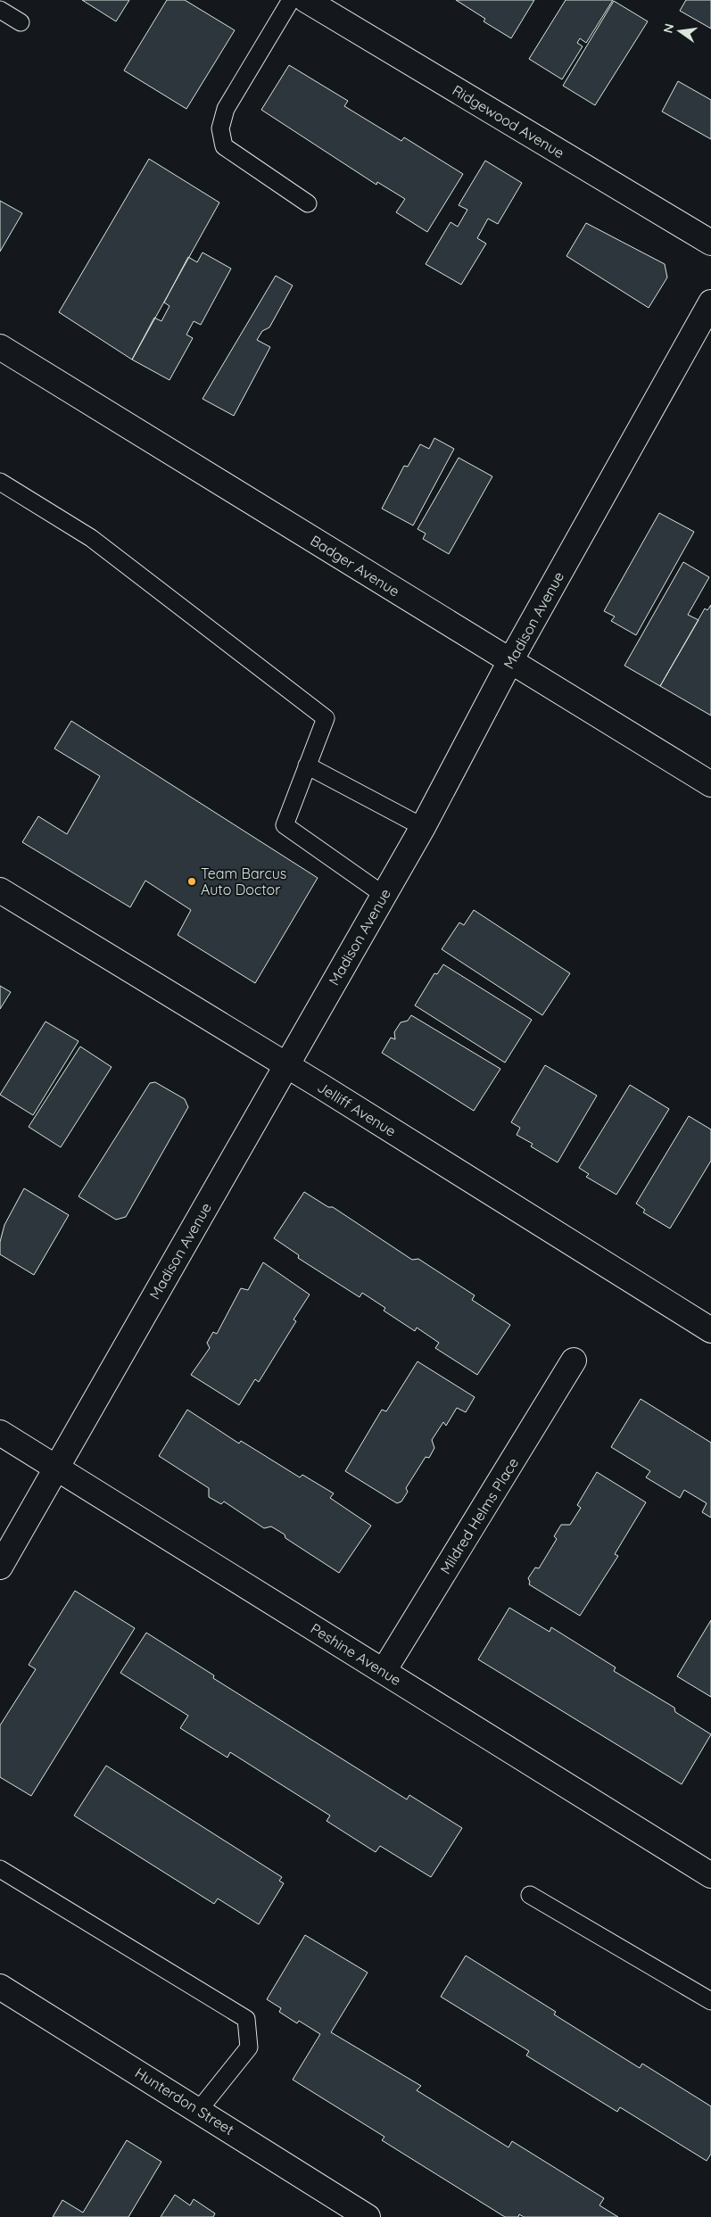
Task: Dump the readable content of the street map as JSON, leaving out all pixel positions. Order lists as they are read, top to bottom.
{
  "streets": {
    "street": [
      "Ridgewood Avenue",
      "Badger Avenue",
      "Madison Avenue",
      "Jelliff Avenue",
      "Mildred Helms Place",
      "Peshine Avenue",
      "Hunterdon Street"
    ]
  },
  "crossings": [
    ["Badger Avenue", "Madison Avenue"],
    ["Madison Avenue", "Jelliff Avenue"],
    ["Madison Avenue", "Peshine Avenue"],
    ["Mildred Helms Place", "Peshine Avenue"]
  ],
  "places": ["Team Barcus Auto Doctor"],
  "north": "left"
}
